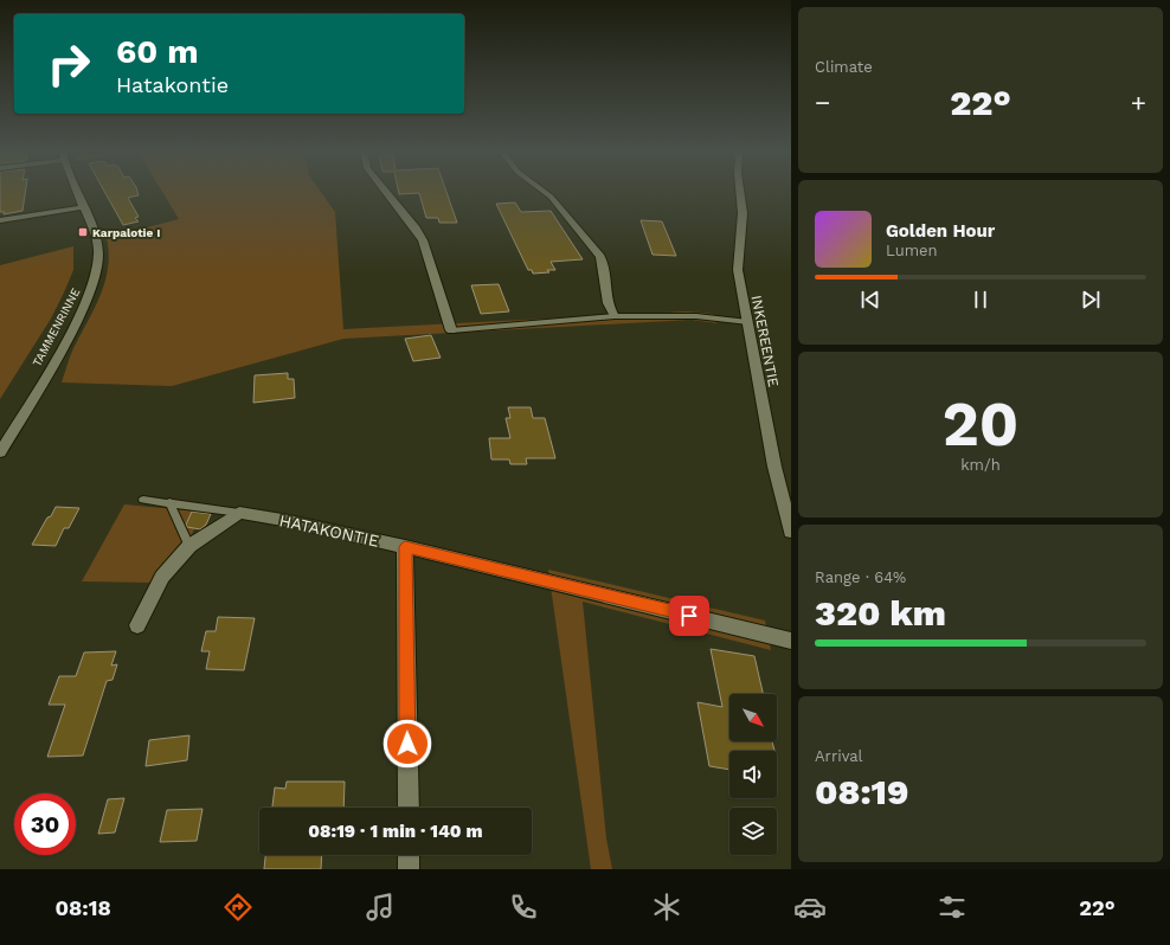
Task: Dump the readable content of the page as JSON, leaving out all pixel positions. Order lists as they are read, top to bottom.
{
  "streets": {
    "street": ["TAMMENRINNE", "INKEREENTIE", "HATAKONTIE"]
  },
  "places": {
    "transit": ["Karpalotie I"]
  },
  "north": "bottom right",
  "page": {
    "tile": [
      "Climate",
      ["20", "km/h"],
      ["Range · 64%", "320 km"],
      ["Arrival", "08:19"]
    ],
    "turn": ["60 m", "Hatakontie"],
    "heat": ["−", "22°", "+"],
    "song": ["Golden Hour", "Lumen"],
    "limit": "30",
    "trip": "08:19 · 1 min · 140 m",
    "tabs": ["08:18", "22°"]
  }
}
